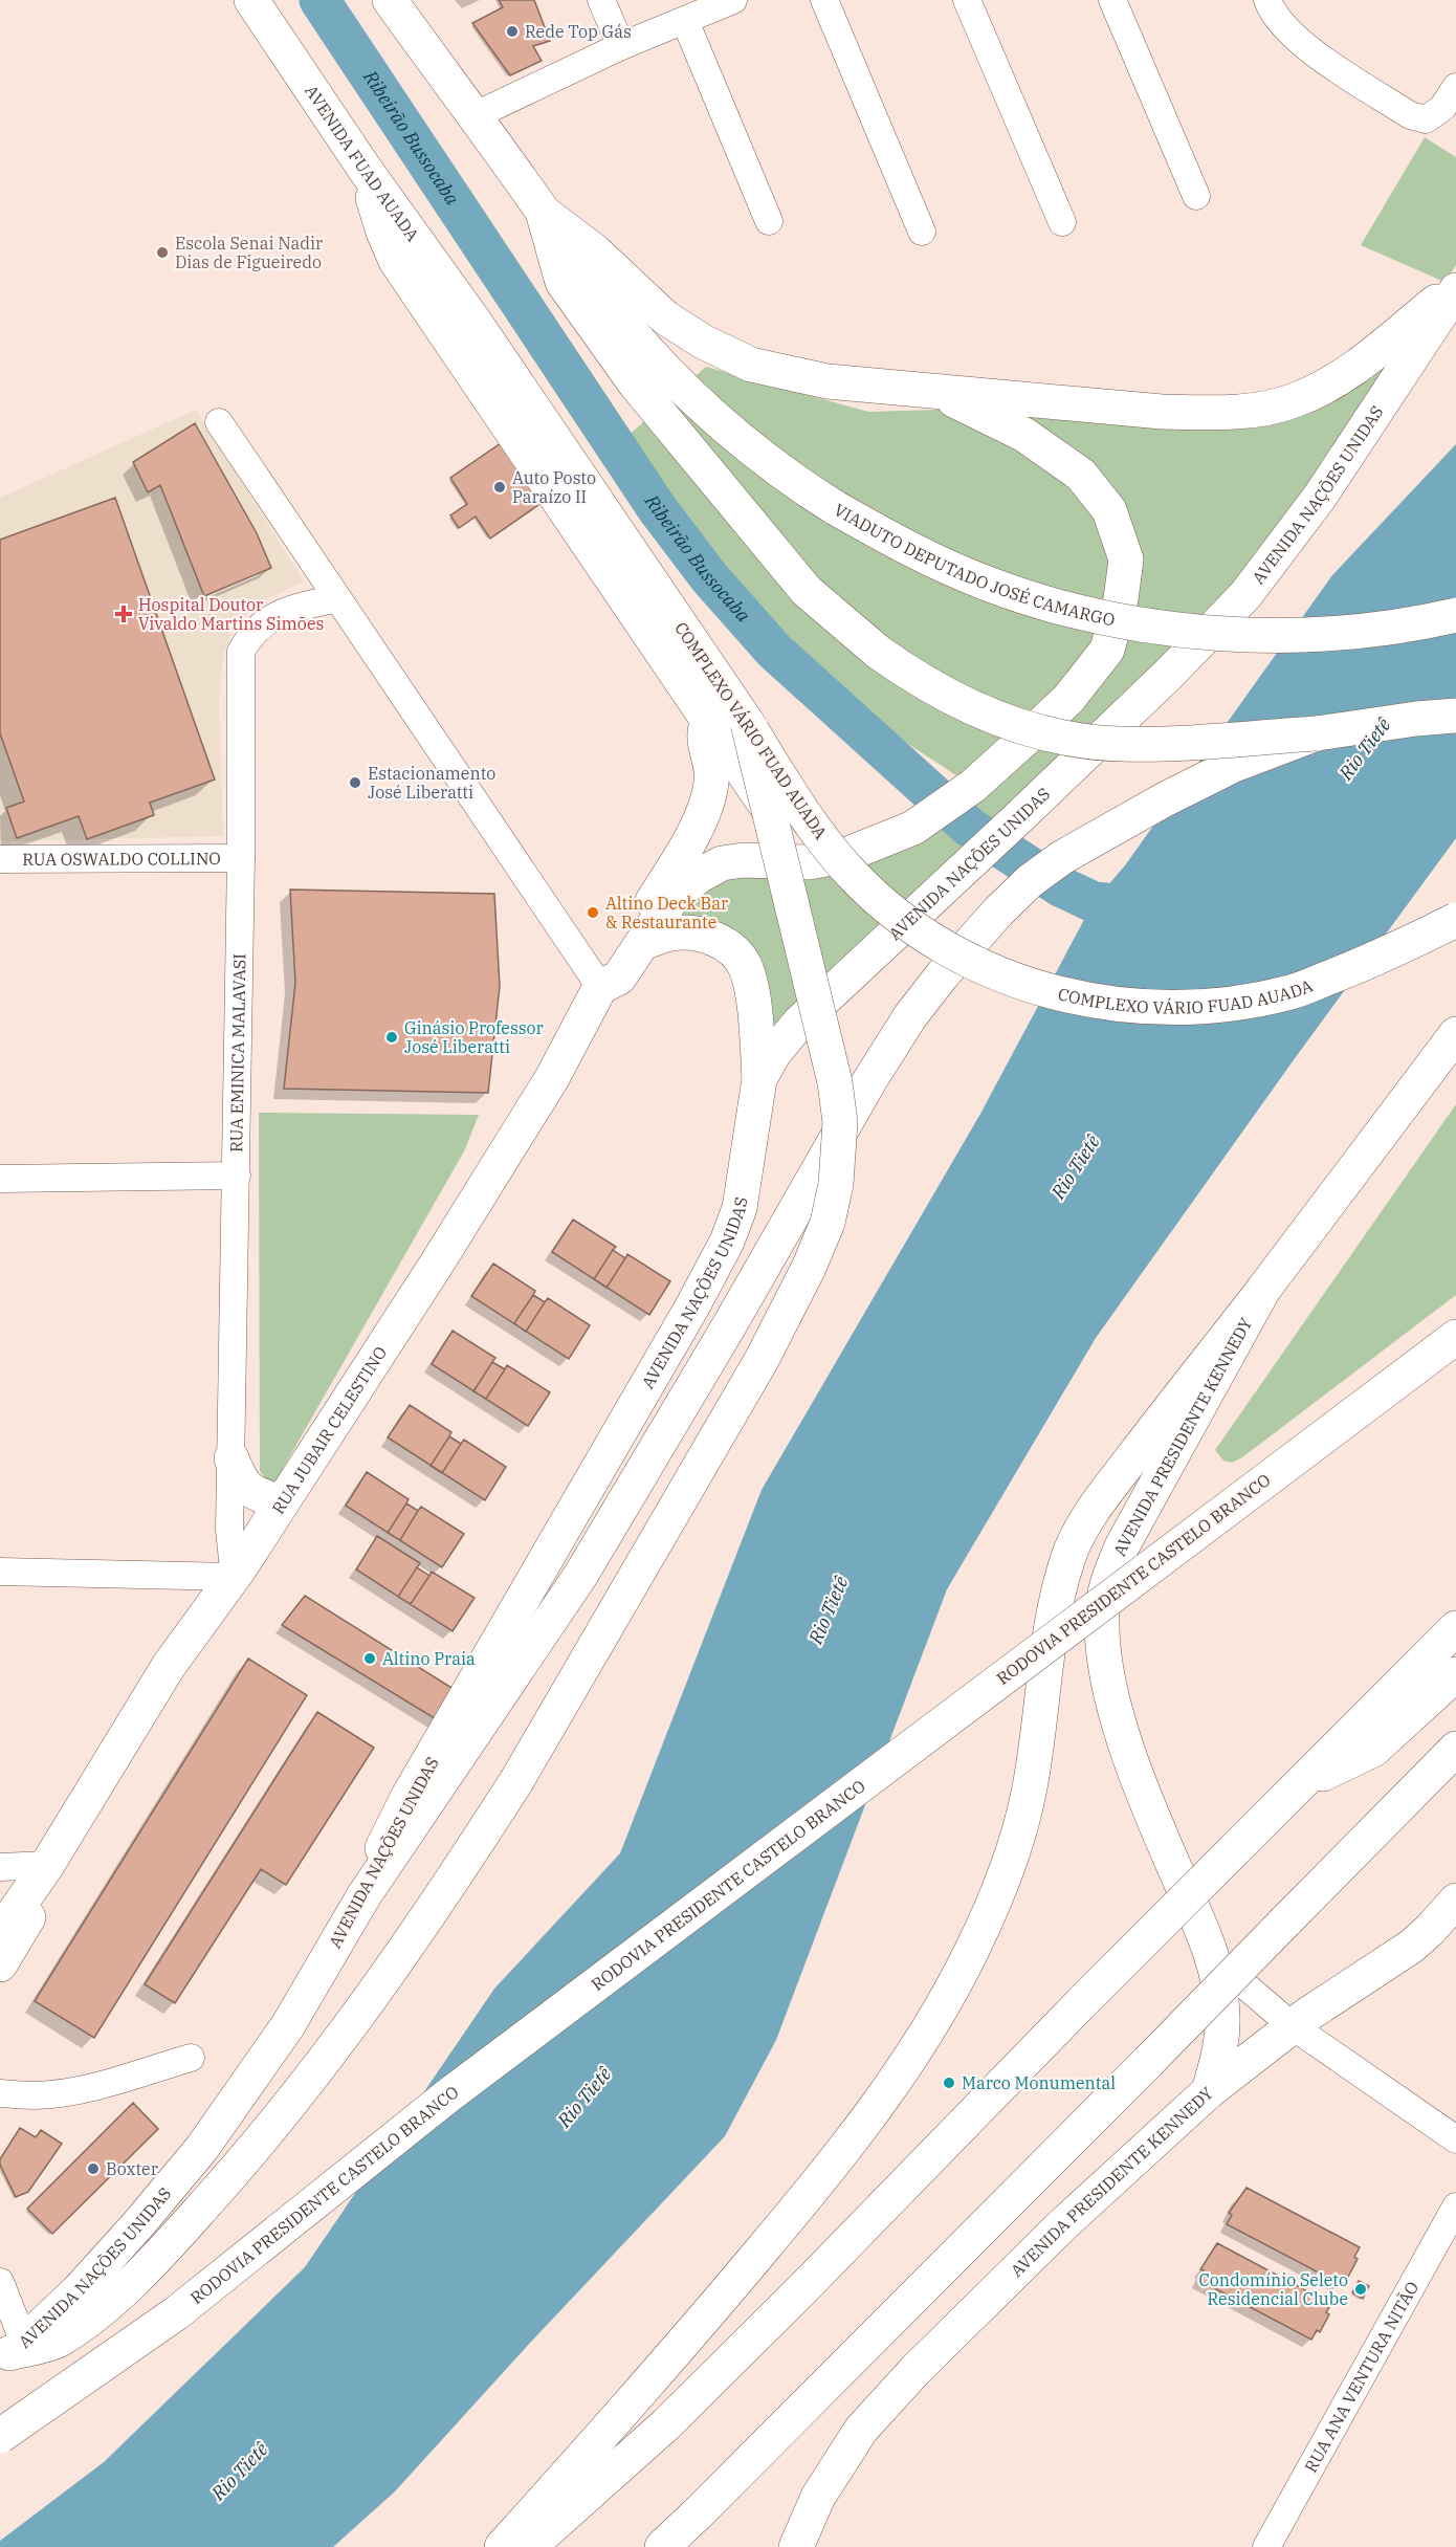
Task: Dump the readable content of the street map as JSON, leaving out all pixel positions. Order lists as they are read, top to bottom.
{
  "streets": {
    "main road": [
      "AVENIDA FUAD AUADA",
      "AVENIDA NAÇÕES UNIDAS",
      "VIADUTO DEPUTADO JOSÉ CAMARGO",
      "COMPLEXO VÁRIO FUAD AUADA",
      "RUA JUBAIR CELESTINO",
      "AVENIDA PRESIDENTE KENNEDY",
      "RODOVIA PRESIDENTE CASTELO BRANCO"
    ],
    "street": ["RUA OSWALDO COLLINO", "RUA EMINICA MALAVASI", "RUA ANA VENTURA NITÃO"]
  },
  "crossings": [
    ["AVENIDA FUAD AUADA", "COMPLEXO VÁRIO FUAD AUADA"],
    ["RUA OSWALDO COLLINO", "RUA EMINICA MALAVASI"],
    ["RUA EMINICA MALAVASI", "RUA JUBAIR CELESTINO"]
  ],
  "water": ["Ribeirão Bussocaba", "Rio Tietê"],
  "places": {
    "other": [
      "Rede Top Gás",
      "Escola Senai Nadir Dias de Figueiredo",
      "Auto Posto Paraízo II",
      "Estacionamento José Liberatti",
      "Altino Deck Bar & Restaurante",
      "Ginásio Professor José Liberatti",
      "Altino Praia",
      "Marco Monumental",
      "Boxter",
      "Condomínio Seleto Residencial Clube"
    ],
    "health": ["Hospital Doutor Vivaldo Martins Simões"]
  }
}
